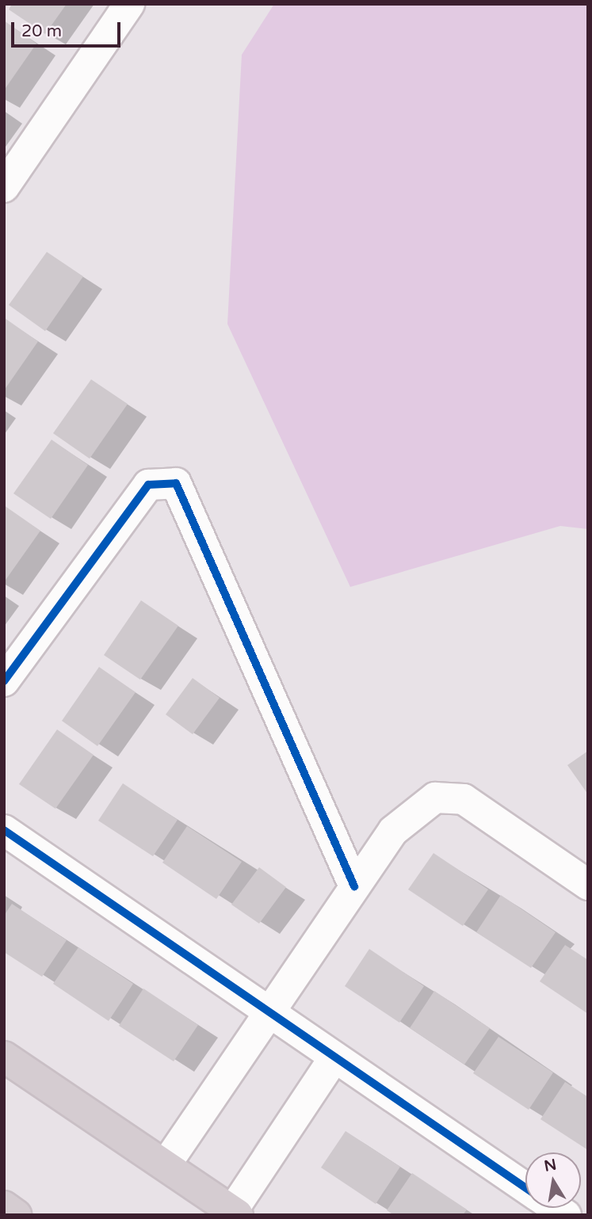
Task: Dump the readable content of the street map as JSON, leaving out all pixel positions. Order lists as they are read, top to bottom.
{
  "scale_bar": "20 m",
  "north": "top"
}
